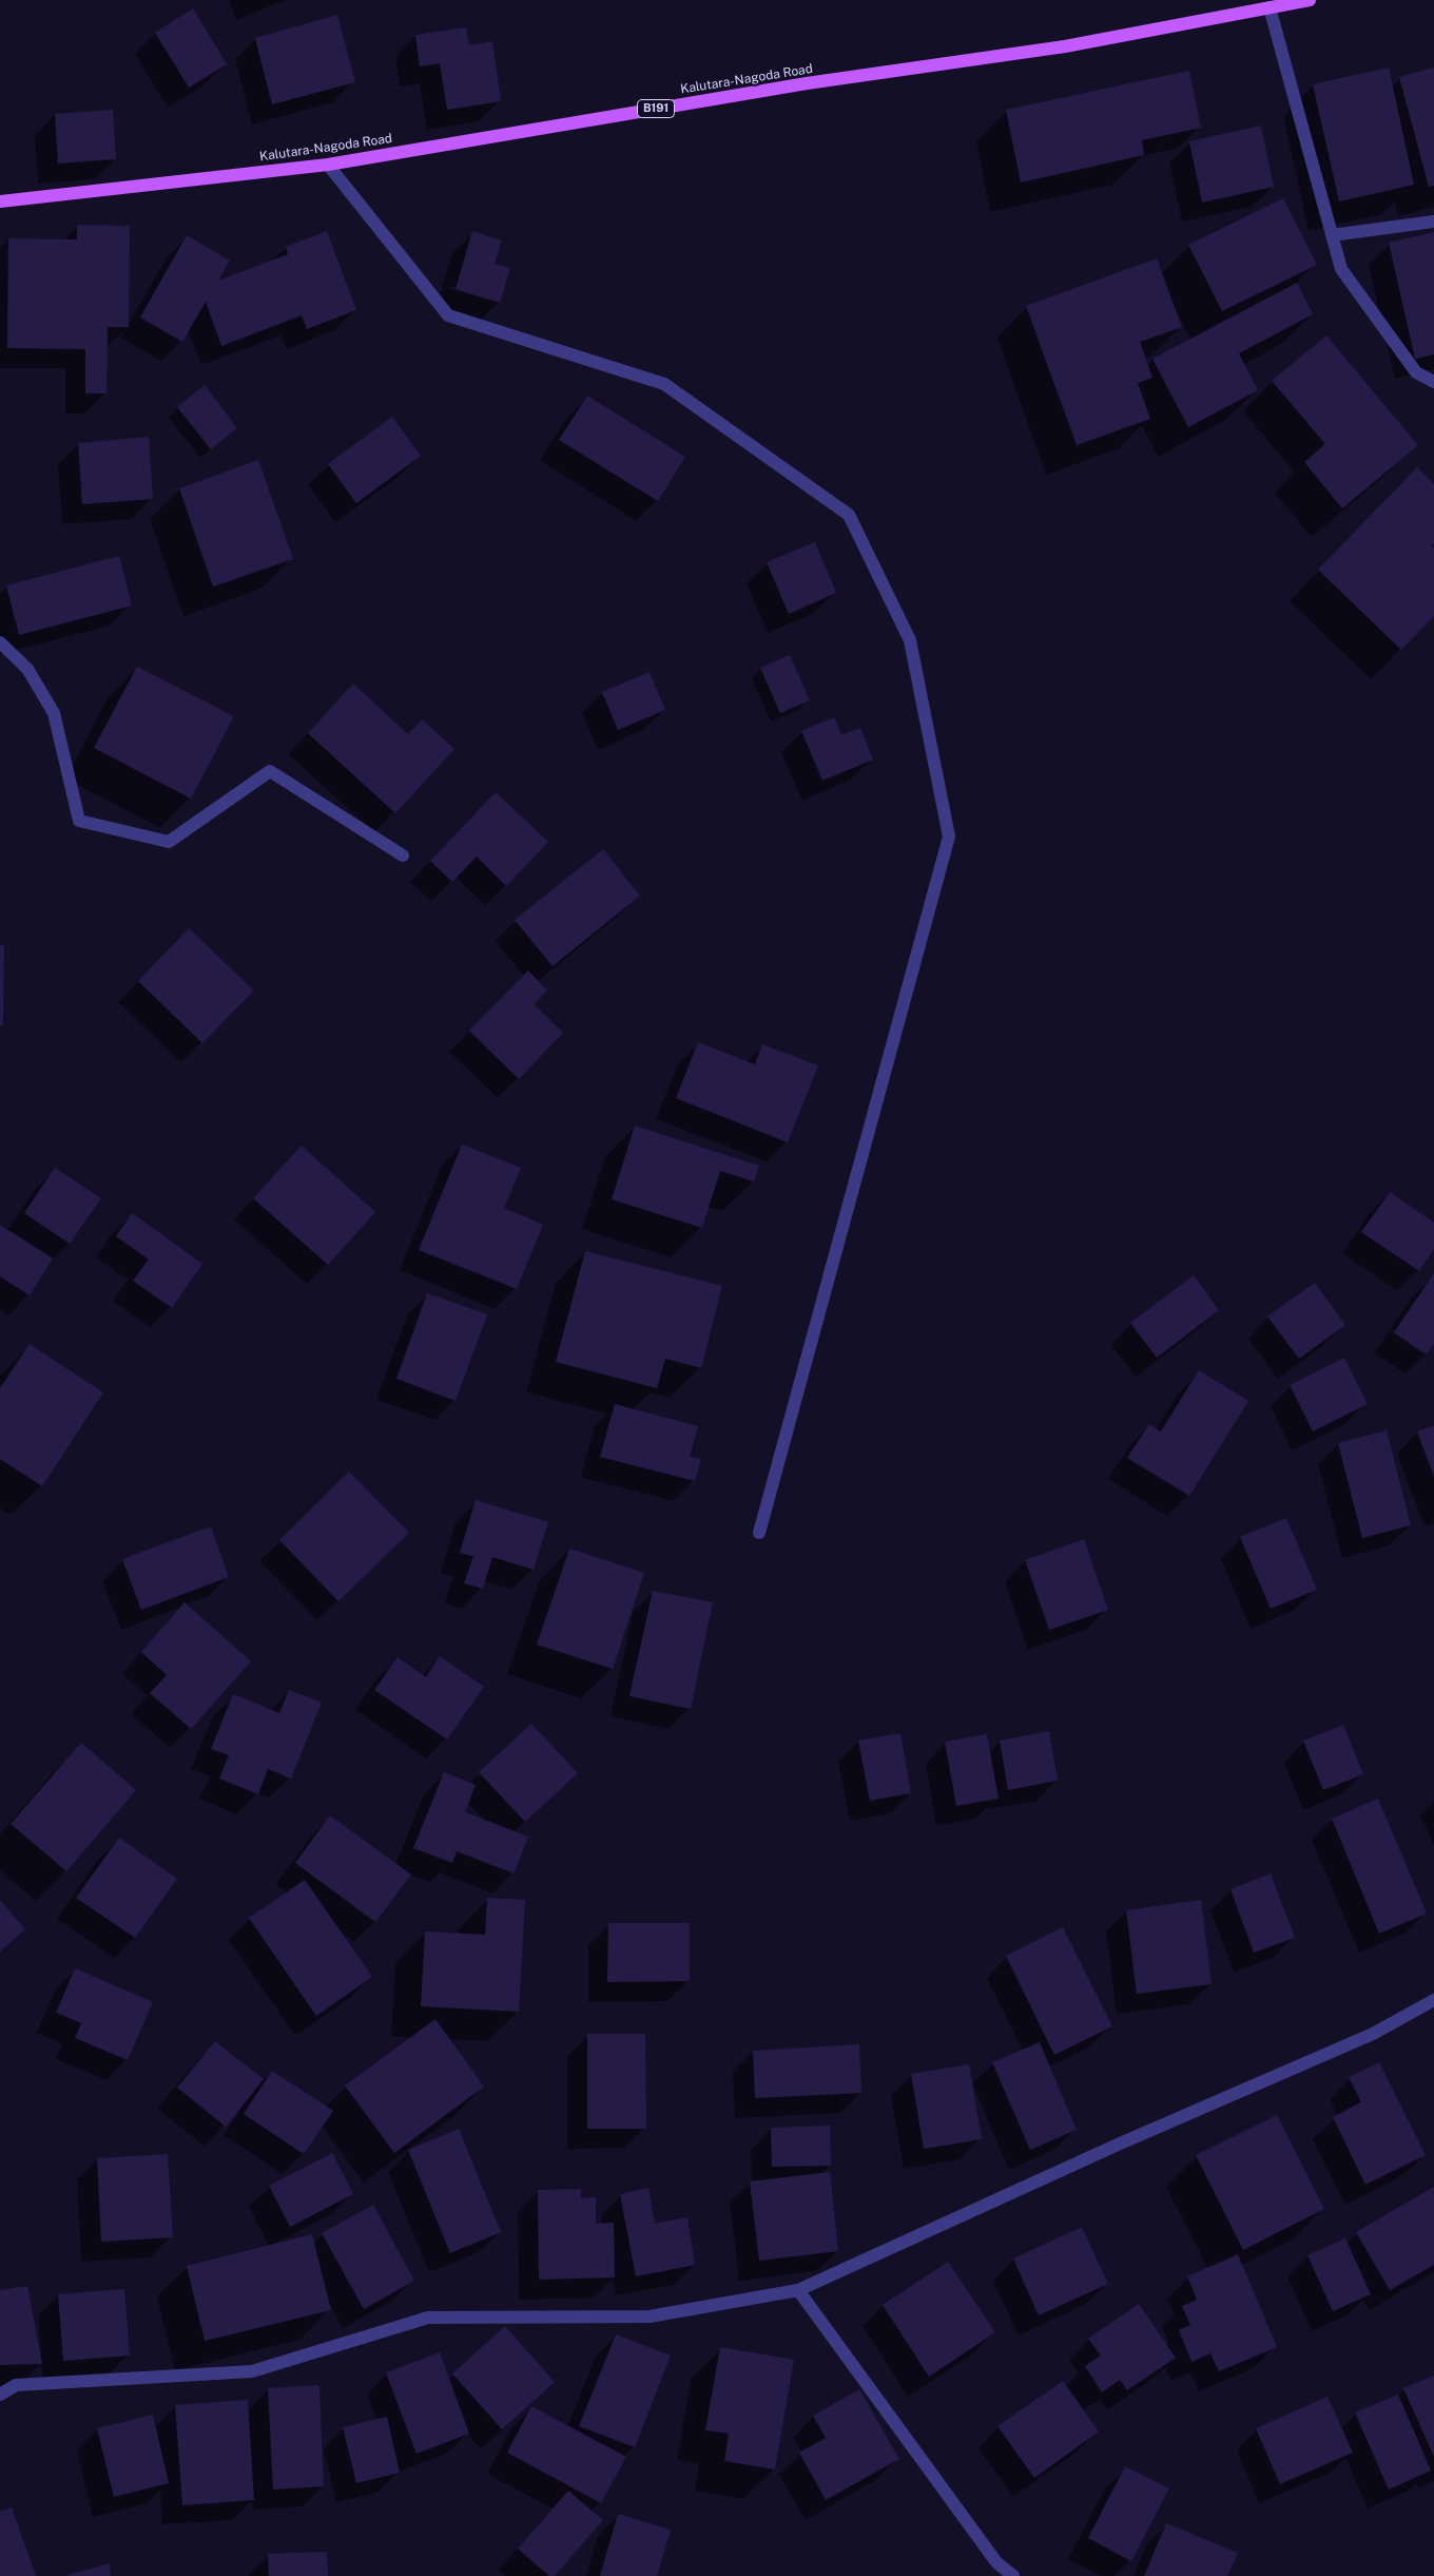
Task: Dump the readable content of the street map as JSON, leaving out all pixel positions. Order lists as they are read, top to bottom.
{
  "streets": {
    "main road": ["Kalutara-Nagoda Road", "B191"]
  }
}
